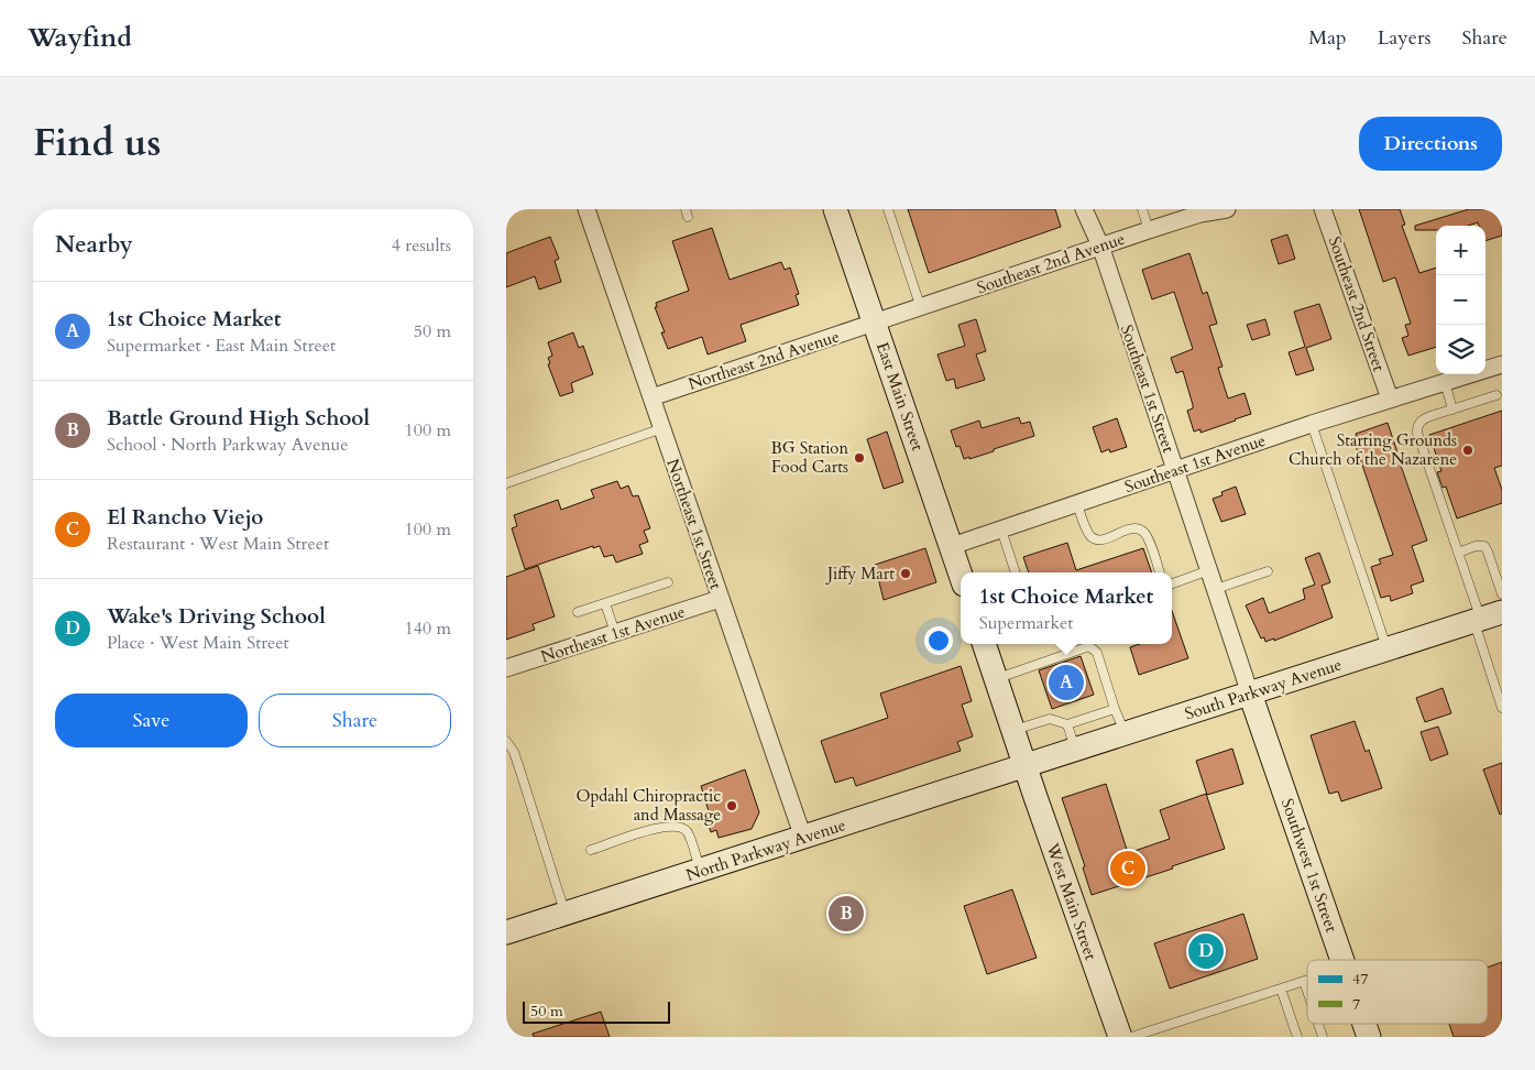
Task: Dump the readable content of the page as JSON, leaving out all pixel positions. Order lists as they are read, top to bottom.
{
  "streets": {
    "main road": [
      "East Main Street",
      "South Parkway Avenue",
      "North Parkway Avenue",
      "Southwest 1st Street",
      "West Main Street"
    ],
    "street": [
      "Southeast 2nd Avenue",
      "Southeast 2nd Street",
      "Northeast 2nd Avenue",
      "Southeast 1st Street",
      "Southeast 1st Avenue",
      "Northeast 1st Street",
      "Northeast 1st Avenue"
    ]
  },
  "crossings": [
    ["Southeast 2nd Avenue", "Northeast 2nd Avenue"],
    ["Southeast 2nd Avenue", "Southeast 1st Street"],
    ["Southeast 2nd Avenue", "East Main Street"],
    ["Southeast 2nd Street", "Southeast 1st Avenue"],
    ["Northeast 2nd Avenue", "East Main Street"],
    ["Northeast 2nd Avenue", "Northeast 1st Street"],
    ["Southeast 1st Street", "Southeast 1st Avenue"],
    ["Southeast 1st Street", "South Parkway Avenue"],
    ["Southeast 1st Street", "Southwest 1st Street"],
    ["East Main Street", "Southeast 1st Avenue"],
    ["Northeast 1st Street", "Northeast 1st Avenue"],
    ["Northeast 1st Street", "North Parkway Avenue"],
    ["South Parkway Avenue", "North Parkway Avenue"],
    ["South Parkway Avenue", "Southwest 1st Street"],
    ["South Parkway Avenue", "West Main Street"],
    ["North Parkway Avenue", "West Main Street"]
  ],
  "places": [
    "Starting Grounds Church of the Nazarene",
    "BG Station Food Carts",
    "Jiffy Mart",
    "Opdahl Chiropractic and Massage"
  ],
  "legend": ["47", "7"],
  "scale_bar": "50 m",
  "page": {
    "header": "Wayfind",
    "nav": ["Map", "Layers", "Share"],
    "title": "Find us",
    "buttons": [
      "Directions",
      ["Save", "Share"]
    ],
    "heading": ["Nearby", "4 results"],
    "map_buttons": ["+", "−"],
    "list": [
      {
        "mark": "A",
        "name": "1st Choice Market",
        "note": "Supermarket · East Main Street",
        "value": "50 m"
      },
      {
        "mark": "B",
        "name": "Battle Ground High School",
        "note": "School · North Parkway Avenue",
        "value": "100 m"
      },
      {
        "mark": "C",
        "name": "El Rancho Viejo",
        "note": "Restaurant · West Main Street",
        "value": "100 m"
      },
      {
        "mark": "D",
        "name": "Wake's Driving School",
        "note": "Place · West Main Street",
        "value": "140 m"
      }
    ],
    "popup": ["1st Choice Market", "Supermarket"],
    "pins": [
      "A",
      "C",
      "B",
      "D"
    ],
    "scale": "50 m"
  }
}
